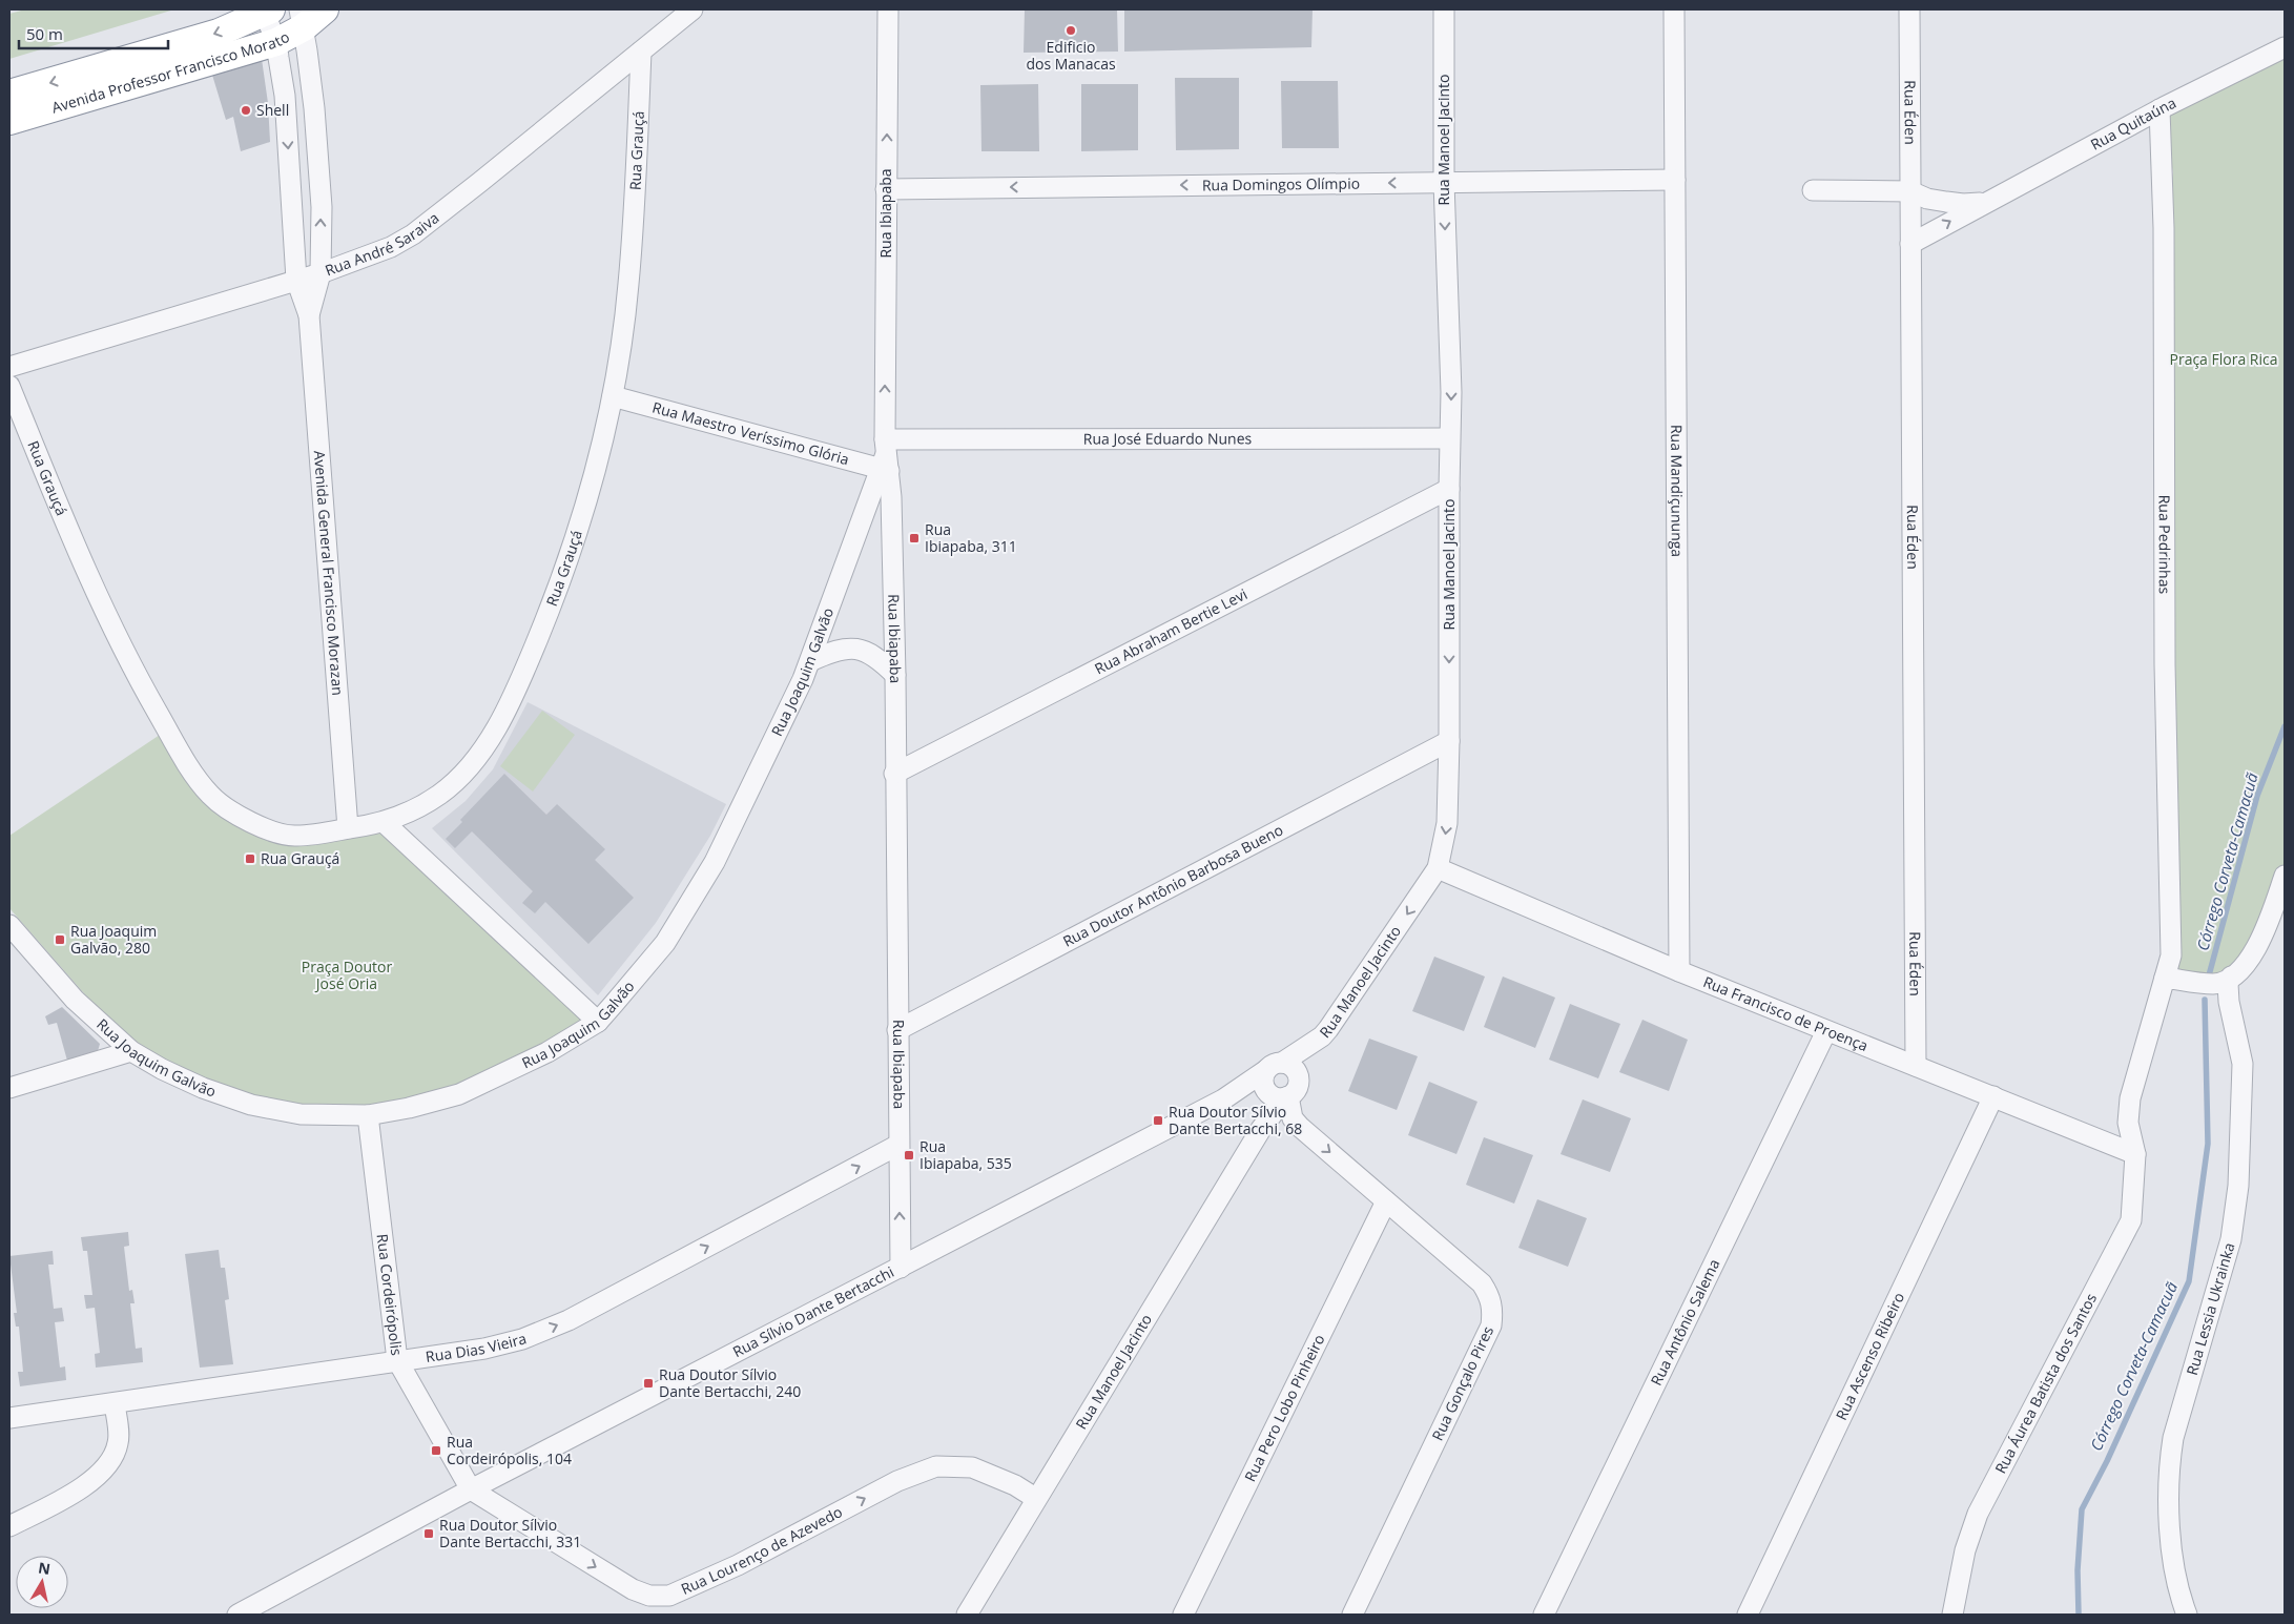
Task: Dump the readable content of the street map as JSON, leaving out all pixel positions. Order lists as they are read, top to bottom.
{
  "streets": {
    "highway": ["Avenida Professor Francisco Morato"],
    "street": [
      "Rua Éden",
      "Rua Quitaúna",
      "Rua Manoel Jacinto",
      "Rua Grauçá",
      "Rua Domingos Olímpio",
      "Rua Ibiapaba",
      "Rua André Saraiva",
      "Rua Maestro Veríssimo Glória",
      "Rua José Eduardo Nunes",
      "Rua Mandiçununga",
      "Rua Pedrinhas",
      "Avenida General Francisco Morazan",
      "Rua Abraham Bertie Levi",
      "Rua Joaquim Galvão",
      "Rua Doutor Antônio Barbosa Bueno",
      "Rua Francisco de Proença",
      "Rua Cordeirópolis",
      "Rua Lessia Ukrainka",
      "Rua Sílvio Dante Bertacchi",
      "Rua Antônio Salema",
      "Rua Dias Vieira",
      "Rua Ascenso Ribeiro",
      "Rua Gonçalo Pires",
      "Rua Áurea Batista dos Santos",
      "Rua Pero Lobo Pinheiro",
      "Rua Lourenço de Azevedo"
    ]
  },
  "crossings": [
    ["Avenida Professor Francisco Morato", "Avenida General Francisco Morazan"],
    ["Rua Éden", "Rua Quitaúna"],
    ["Rua Éden", "Rua Francisco de Proença"],
    ["Rua Quitaúna", "Rua Pedrinhas"],
    ["Rua Manoel Jacinto", "Rua Domingos Olímpio"],
    ["Rua Manoel Jacinto", "Rua José Eduardo Nunes"],
    ["Rua Manoel Jacinto", "Rua Abraham Bertie Levi"],
    ["Rua Manoel Jacinto", "Rua Doutor Antônio Barbosa Bueno"],
    ["Rua Manoel Jacinto", "Rua Francisco de Proença"],
    ["Rua Manoel Jacinto", "Rua Sílvio Dante Bertacchi"],
    ["Rua Manoel Jacinto", "Rua Gonçalo Pires"],
    ["Rua Manoel Jacinto", "Rua Lourenço de Azevedo"],
    ["Rua Grauçá", "Rua André Saraiva"],
    ["Rua Grauçá", "Rua Maestro Veríssimo Glória"],
    ["Rua Grauçá", "Avenida General Francisco Morazan"],
    ["Rua Domingos Olímpio", "Rua Ibiapaba"],
    ["Rua Domingos Olímpio", "Rua Mandiçununga"],
    ["Rua Ibiapaba", "Rua Maestro Veríssimo Glória"],
    ["Rua Ibiapaba", "Rua José Eduardo Nunes"],
    ["Rua Ibiapaba", "Rua Abraham Bertie Levi"],
    ["Rua Ibiapaba", "Rua Joaquim Galvão"],
    ["Rua Ibiapaba", "Rua Doutor Antônio Barbosa Bueno"],
    ["Rua Ibiapaba", "Rua Sílvio Dante Bertacchi"],
    ["Rua Ibiapaba", "Rua Dias Vieira"],
    ["Rua André Saraiva", "Avenida General Francisco Morazan"],
    ["Rua Maestro Veríssimo Glória", "Rua José Eduardo Nunes"],
    ["Rua Maestro Veríssimo Glória", "Rua Joaquim Galvão"],
    ["Rua José Eduardo Nunes", "Rua Joaquim Galvão"],
    ["Rua Mandiçununga", "Rua Francisco de Proença"],
    ["Rua Pedrinhas", "Rua Francisco de Proença"],
    ["Rua Pedrinhas", "Rua Áurea Batista dos Santos"],
    ["Rua Joaquim Galvão", "Rua Cordeirópolis"],
    ["Rua Francisco de Proença", "Rua Antônio Salema"],
    ["Rua Francisco de Proença", "Rua Ascenso Ribeiro"],
    ["Rua Francisco de Proença", "Rua Áurea Batista dos Santos"],
    ["Rua Cordeirópolis", "Rua Sílvio Dante Bertacchi"],
    ["Rua Cordeirópolis", "Rua Dias Vieira"],
    ["Rua Cordeirópolis", "Rua Lourenço de Azevedo"],
    ["Rua Sílvio Dante Bertacchi", "Rua Gonçalo Pires"],
    ["Rua Sílvio Dante Bertacchi", "Rua Lourenço de Azevedo"],
    ["Rua Gonçalo Pires", "Rua Pero Lobo Pinheiro"]
  ],
  "one_way": [
    "Rua Manoel Jacinto",
    "Rua Domingos Olímpio",
    "Rua Ibiapaba",
    "Rua Dias Vieira",
    "Rua Lourenço de Azevedo"
  ],
  "water": ["Córrego Corveta-Camacuã"],
  "parks": ["Praça Flora Rica", "Praça Doutor José Oria"],
  "places": {
    "other": ["Edificio dos Manacas", "Shell"],
    "transit": [
      "Rua Ibiapaba, 311",
      "Rua Grauçá",
      "Rua Joaquim Galvão, 280",
      "Rua Doutor Sílvio Dante Bertacchi, 68",
      "Rua Ibiapaba, 535",
      "Rua Doutor Sílvio Dante Bertacchi, 240",
      "Rua Cordeirópolis, 104",
      "Rua Doutor Sílvio Dante Bertacchi, 331"
    ]
  },
  "scale_bar": "50 m",
  "north": "top"
}
